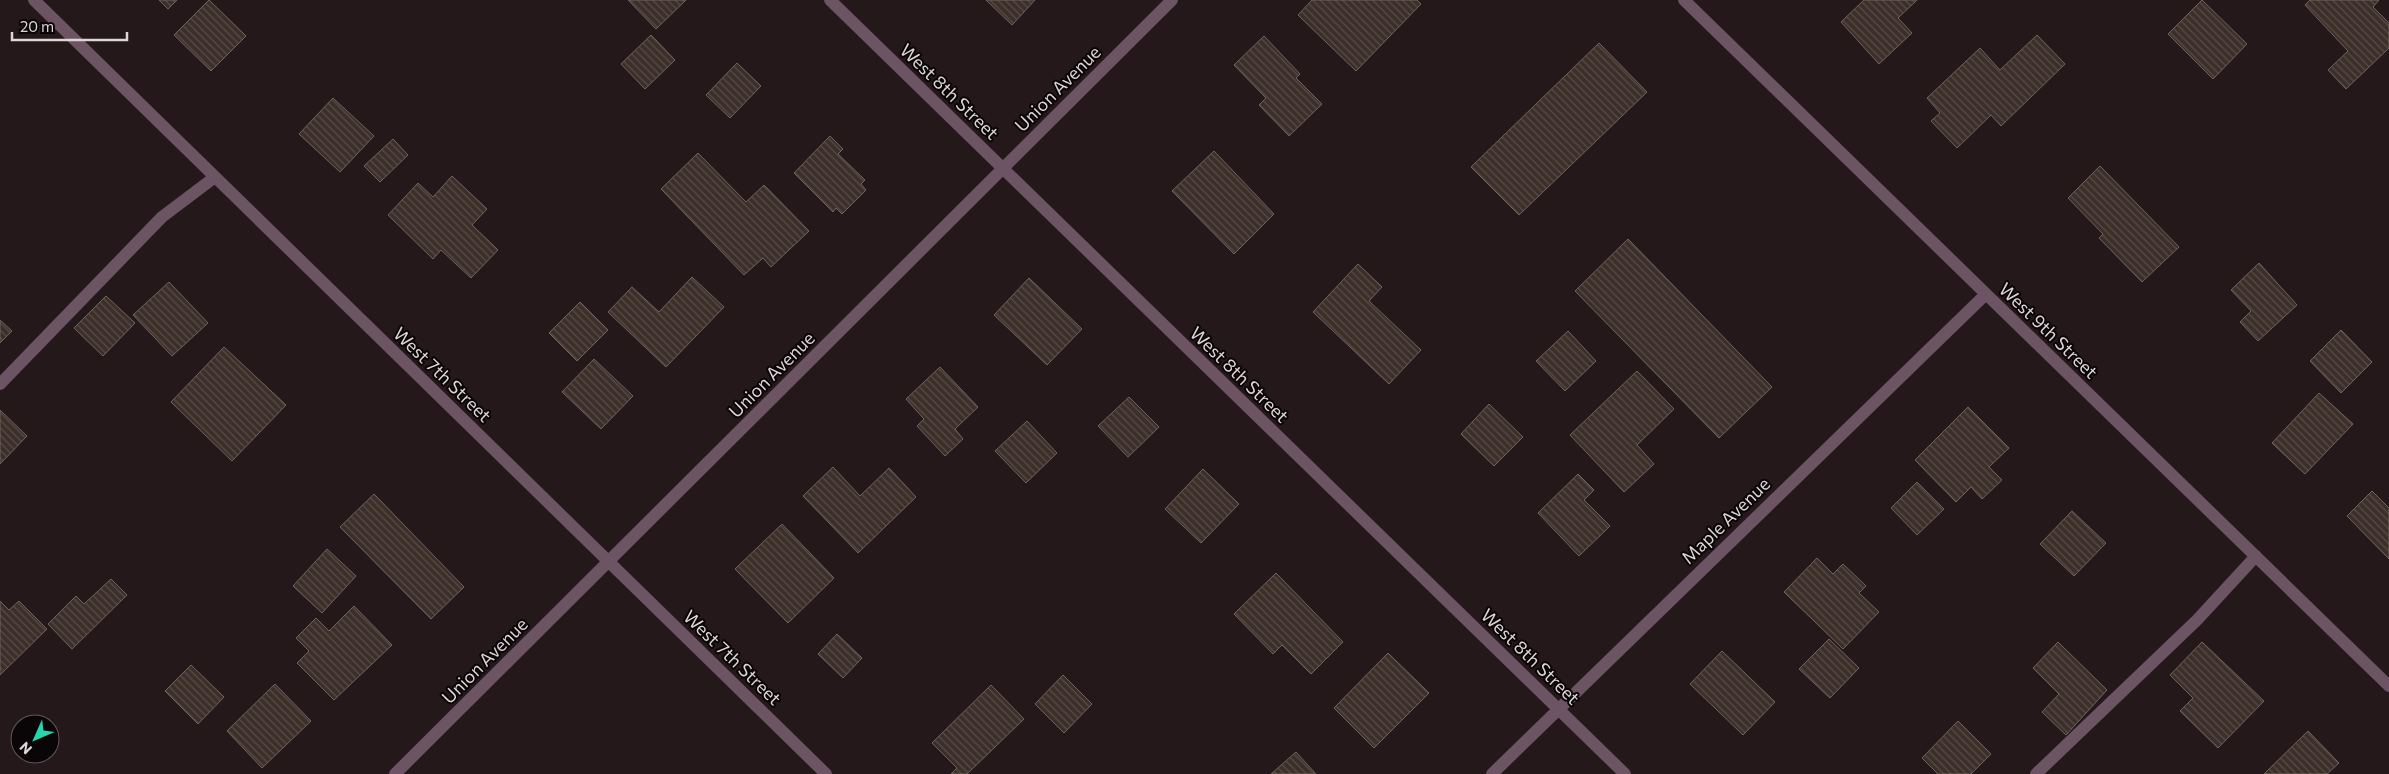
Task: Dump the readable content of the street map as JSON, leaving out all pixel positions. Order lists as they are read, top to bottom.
{
  "streets": {
    "street": [
      "Union Avenue",
      "West 8th Street",
      "West 9th Street",
      "West 7th Street",
      "Maple Avenue"
    ]
  },
  "crossings": [
    ["Union Avenue", "West 8th Street"],
    ["Union Avenue", "West 7th Street"],
    ["West 8th Street", "Maple Avenue"],
    ["West 9th Street", "Maple Avenue"]
  ],
  "scale_bar": "20 m",
  "north": "bottom left"
}
